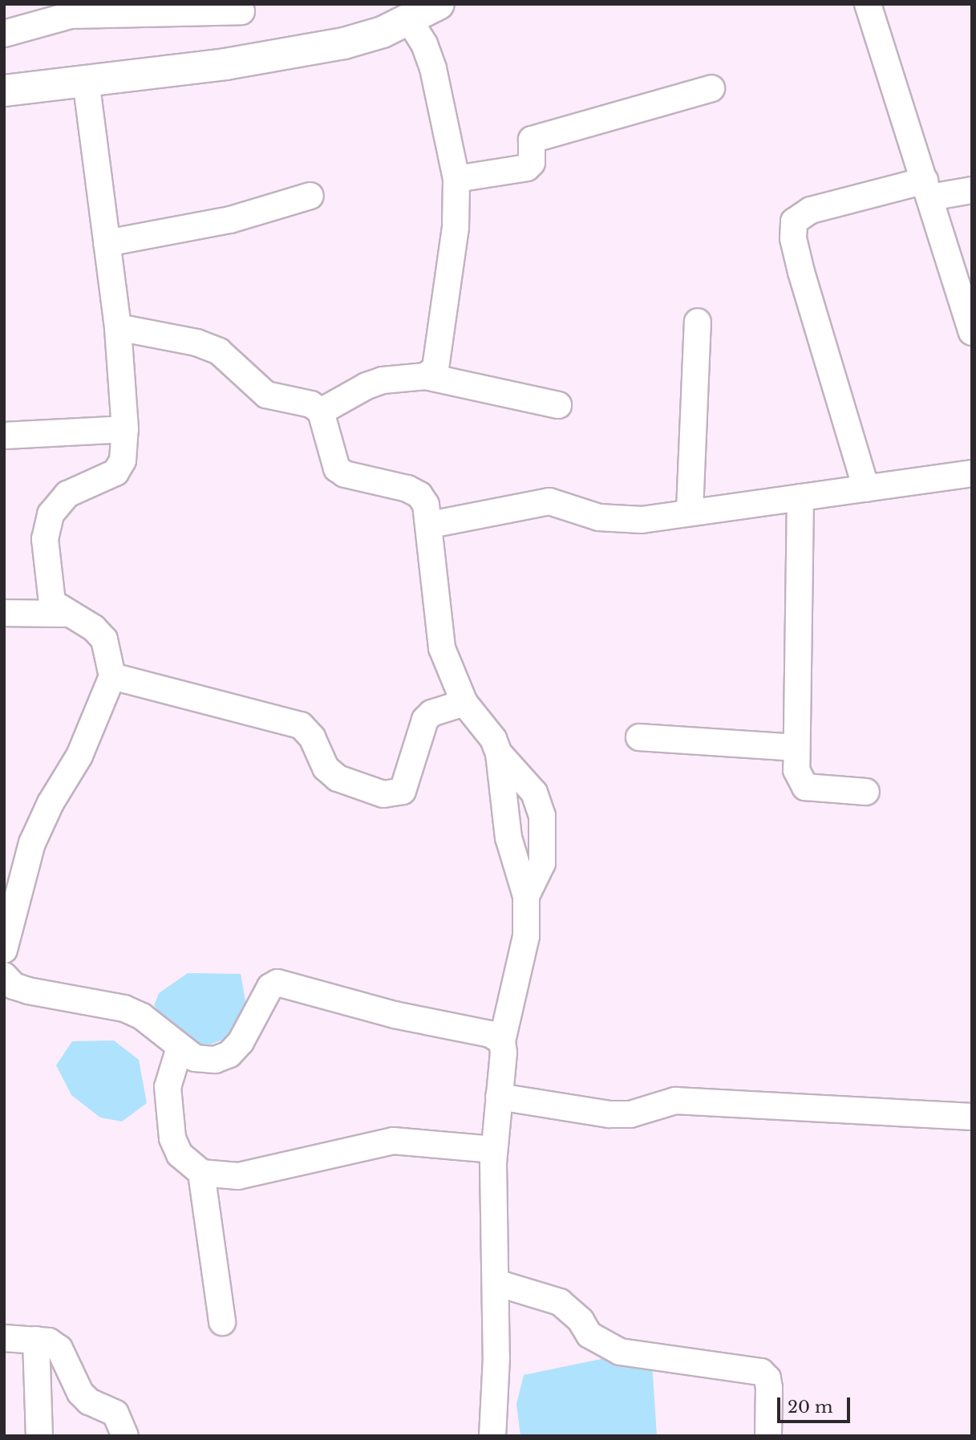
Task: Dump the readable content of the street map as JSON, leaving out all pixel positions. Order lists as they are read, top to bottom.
{
  "scale_bar": "20 m"
}
